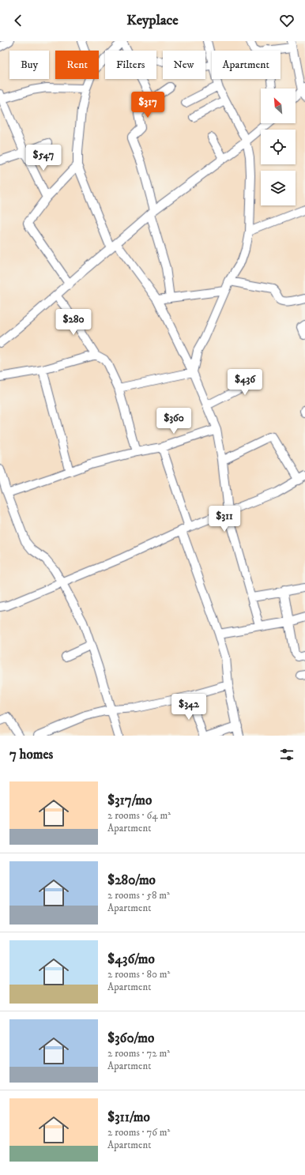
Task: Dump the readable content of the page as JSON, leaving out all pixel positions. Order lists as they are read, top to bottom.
{
  "north": "top left",
  "page": {
    "header": "Keyplace",
    "chip": [
      "Buy",
      "Rent",
      "Filters",
      "New",
      "Apartment"
    ],
    "price": [
      "$317",
      "$547",
      "$280",
      "$436",
      "$360",
      "$311",
      "$342"
    ],
    "heading": "7 homes",
    "list": [
      {
        "name": "$317/mo",
        "note": "2 rooms · 64 m² · Apartment"
      },
      {
        "name": "$280/mo",
        "note": "2 rooms · 58 m² · Apartment"
      },
      {
        "name": "$436/mo",
        "note": "2 rooms · 80 m² · Apartment"
      },
      {
        "name": "$360/mo",
        "note": "2 rooms · 72 m² · Apartment"
      },
      {
        "name": "$311/mo",
        "note": "2 rooms · 76 m² · Apartment"
      }
    ]
  }
}
